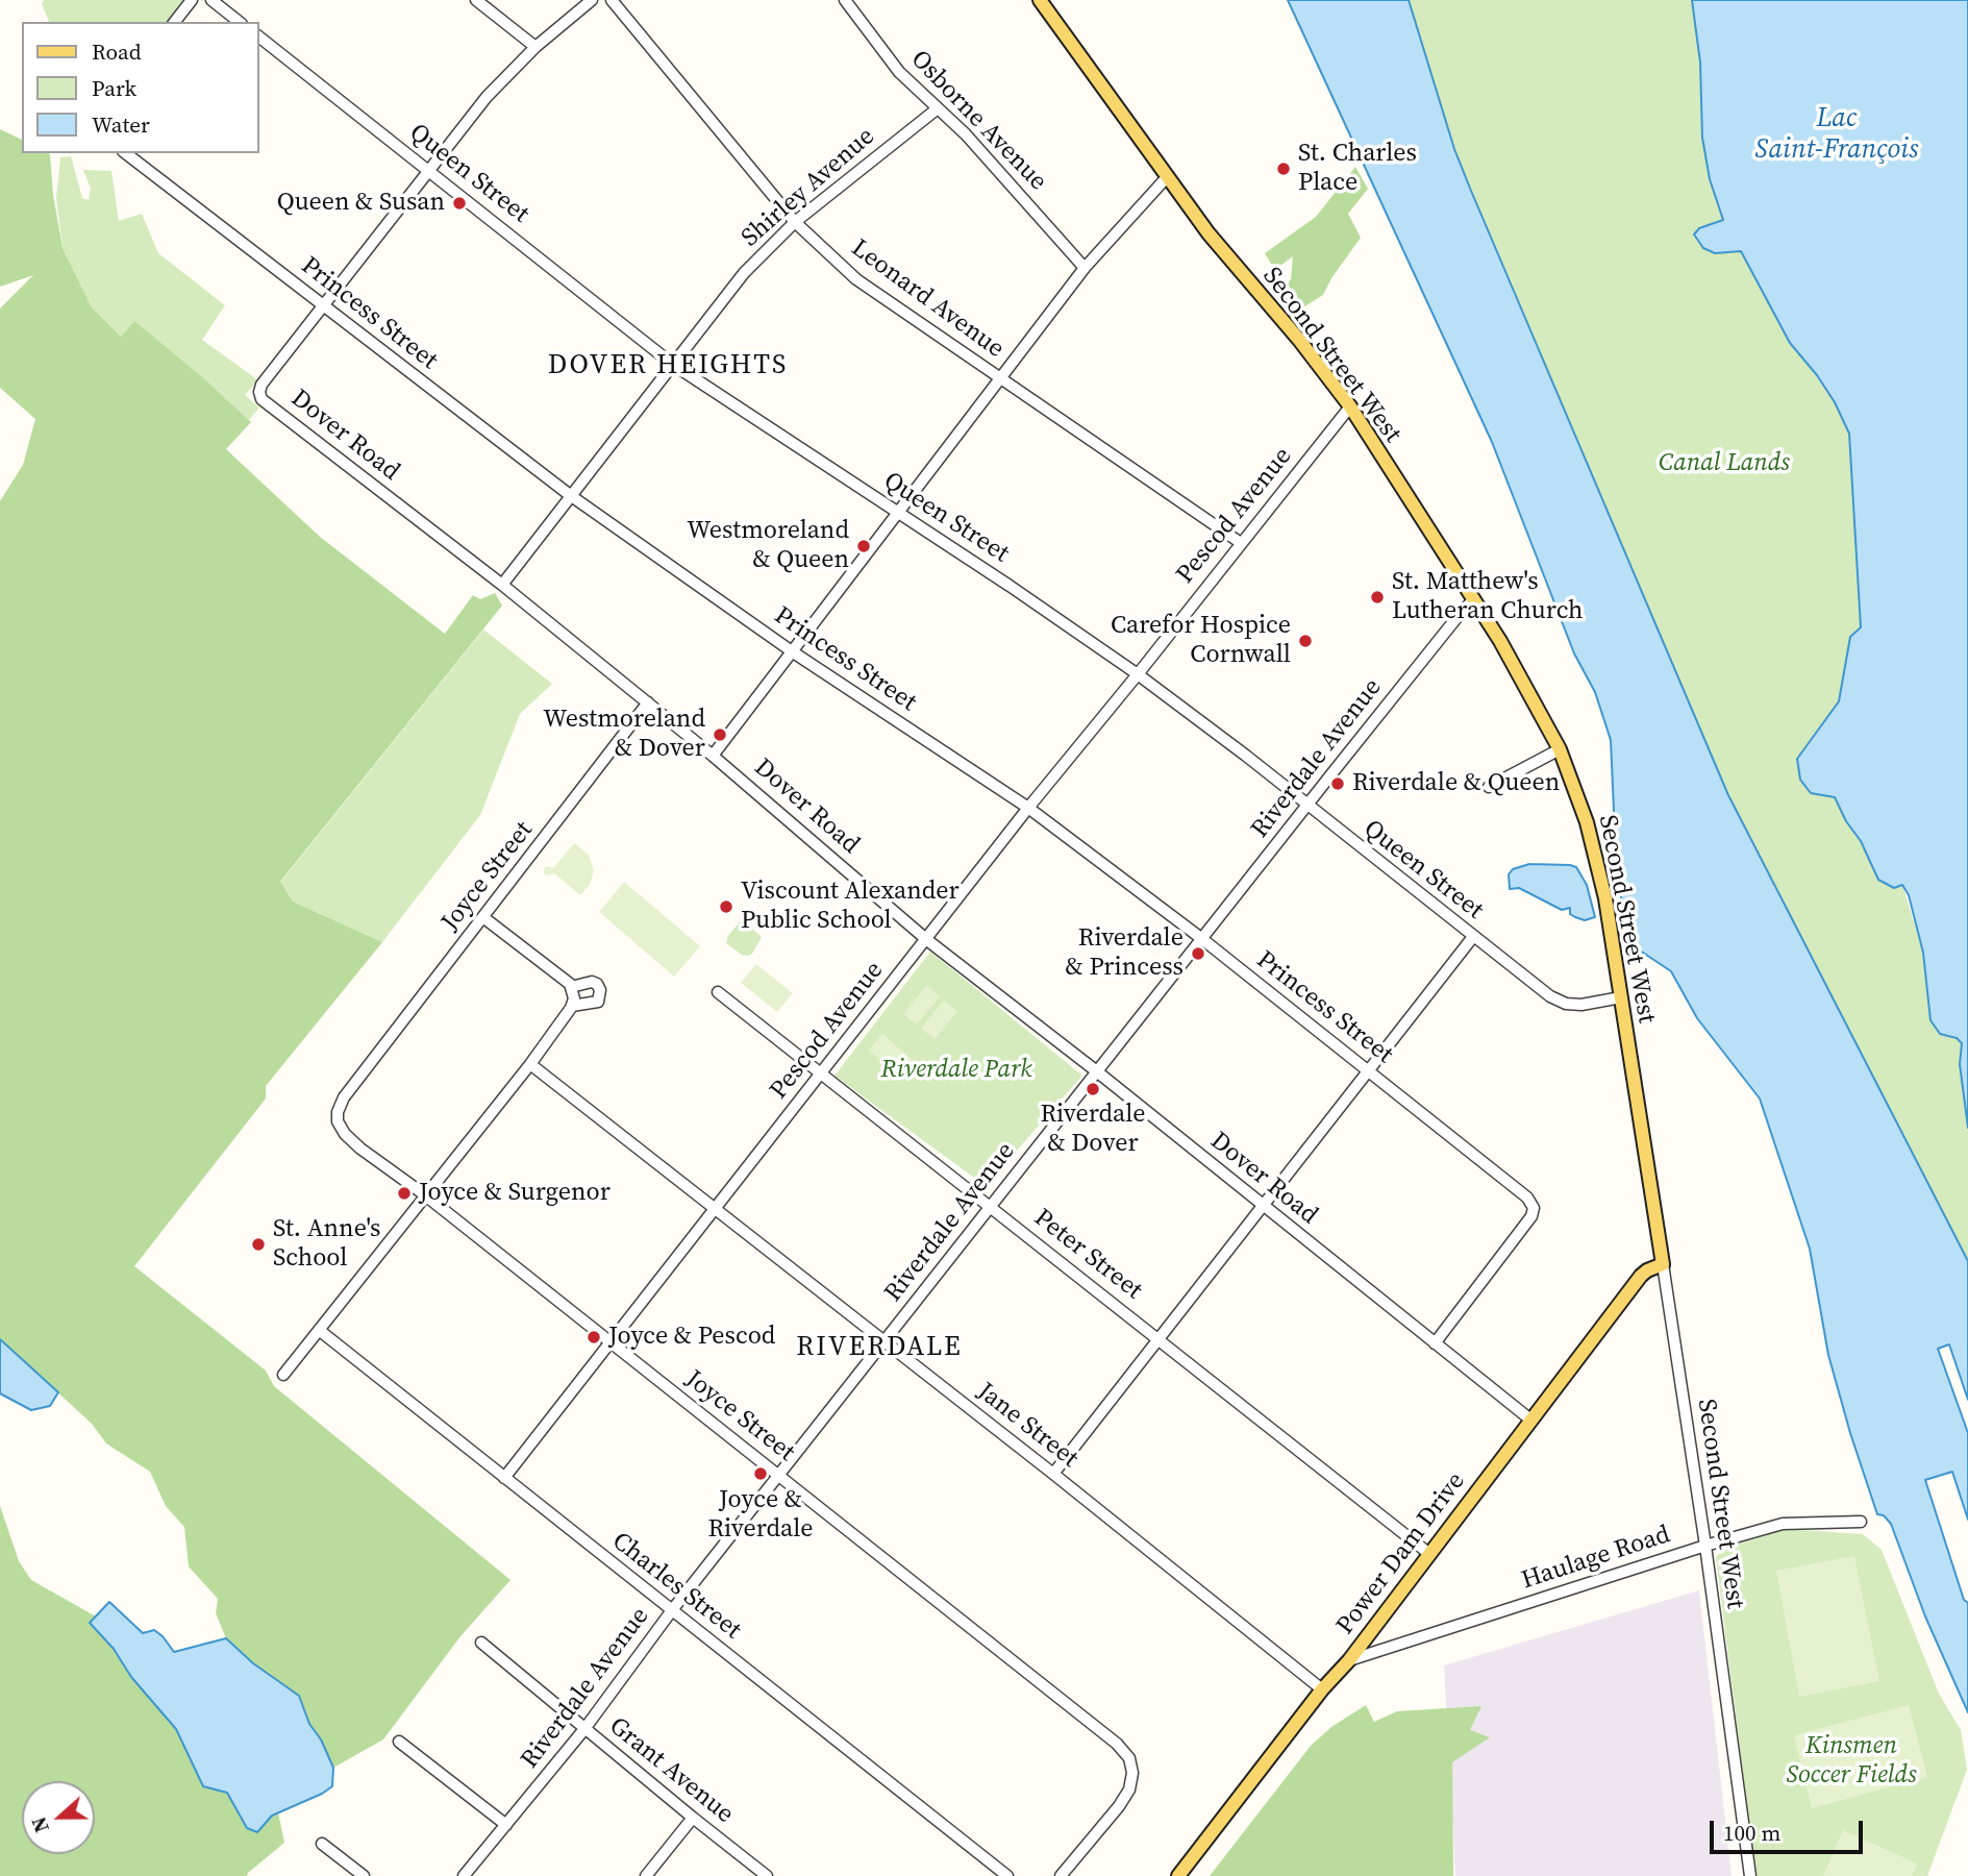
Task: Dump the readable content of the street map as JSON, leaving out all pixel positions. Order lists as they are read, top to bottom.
{
  "streets": {
    "main road": ["Second Street West", "Power Dam Drive"],
    "street": [
      "Osborne Avenue",
      "Queen Street",
      "Shirley Avenue",
      "Leonard Avenue",
      "Princess Street",
      "Dover Road",
      "Pescod Avenue",
      "Riverdale Avenue",
      "Joyce Street",
      "Peter Street",
      "Jane Street",
      "Haulage Road",
      "Charles Street",
      "Grant Avenue"
    ]
  },
  "crossings": [
    ["Osborne Avenue", "Shirley Avenue"],
    ["Queen Street", "Shirley Avenue"],
    ["Queen Street", "Second Street West"],
    ["Queen Street", "Pescod Avenue"],
    ["Queen Street", "Riverdale Avenue"],
    ["Shirley Avenue", "Leonard Avenue"],
    ["Shirley Avenue", "Princess Street"],
    ["Shirley Avenue", "Dover Road"],
    ["Leonard Avenue", "Pescod Avenue"],
    ["Princess Street", "Dover Road"],
    ["Princess Street", "Pescod Avenue"],
    ["Princess Street", "Riverdale Avenue"],
    ["Second Street West", "Pescod Avenue"],
    ["Second Street West", "Riverdale Avenue"],
    ["Second Street West", "Power Dam Drive"],
    ["Second Street West", "Haulage Road"],
    ["Dover Road", "Pescod Avenue"],
    ["Dover Road", "Riverdale Avenue"],
    ["Dover Road", "Joyce Street"],
    ["Dover Road", "Power Dam Drive"],
    ["Pescod Avenue", "Joyce Street"],
    ["Pescod Avenue", "Peter Street"],
    ["Pescod Avenue", "Jane Street"],
    ["Pescod Avenue", "Charles Street"],
    ["Riverdale Avenue", "Joyce Street"],
    ["Riverdale Avenue", "Peter Street"],
    ["Riverdale Avenue", "Jane Street"],
    ["Riverdale Avenue", "Charles Street"],
    ["Riverdale Avenue", "Grant Avenue"],
    ["Peter Street", "Power Dam Drive"],
    ["Jane Street", "Power Dam Drive"],
    ["Power Dam Drive", "Haulage Road"]
  ],
  "districts": ["DOVER HEIGHTS", "RIVERDALE"],
  "water": ["Lac Saint-François"],
  "parks": ["Canal Lands", "Riverdale Park", "Kinsmen Soccer Fields"],
  "places": [
    "St. Charles Place",
    "Queen & Susan",
    "Westmoreland & Queen",
    "St. Matthew's Lutheran Church",
    "Carefor Hospice Cornwall",
    "Westmoreland & Dover",
    "Riverdale & Queen",
    "Viscount Alexander Public School",
    "Riverdale & Princess",
    "Riverdale & Dover",
    "Joyce & Surgenor",
    "St. Anne's School",
    "Joyce & Pescod",
    "Joyce & Riverdale"
  ],
  "legend": ["Road", "Park", "Water"],
  "scale_bar": "100 m",
  "north": "left"
}
